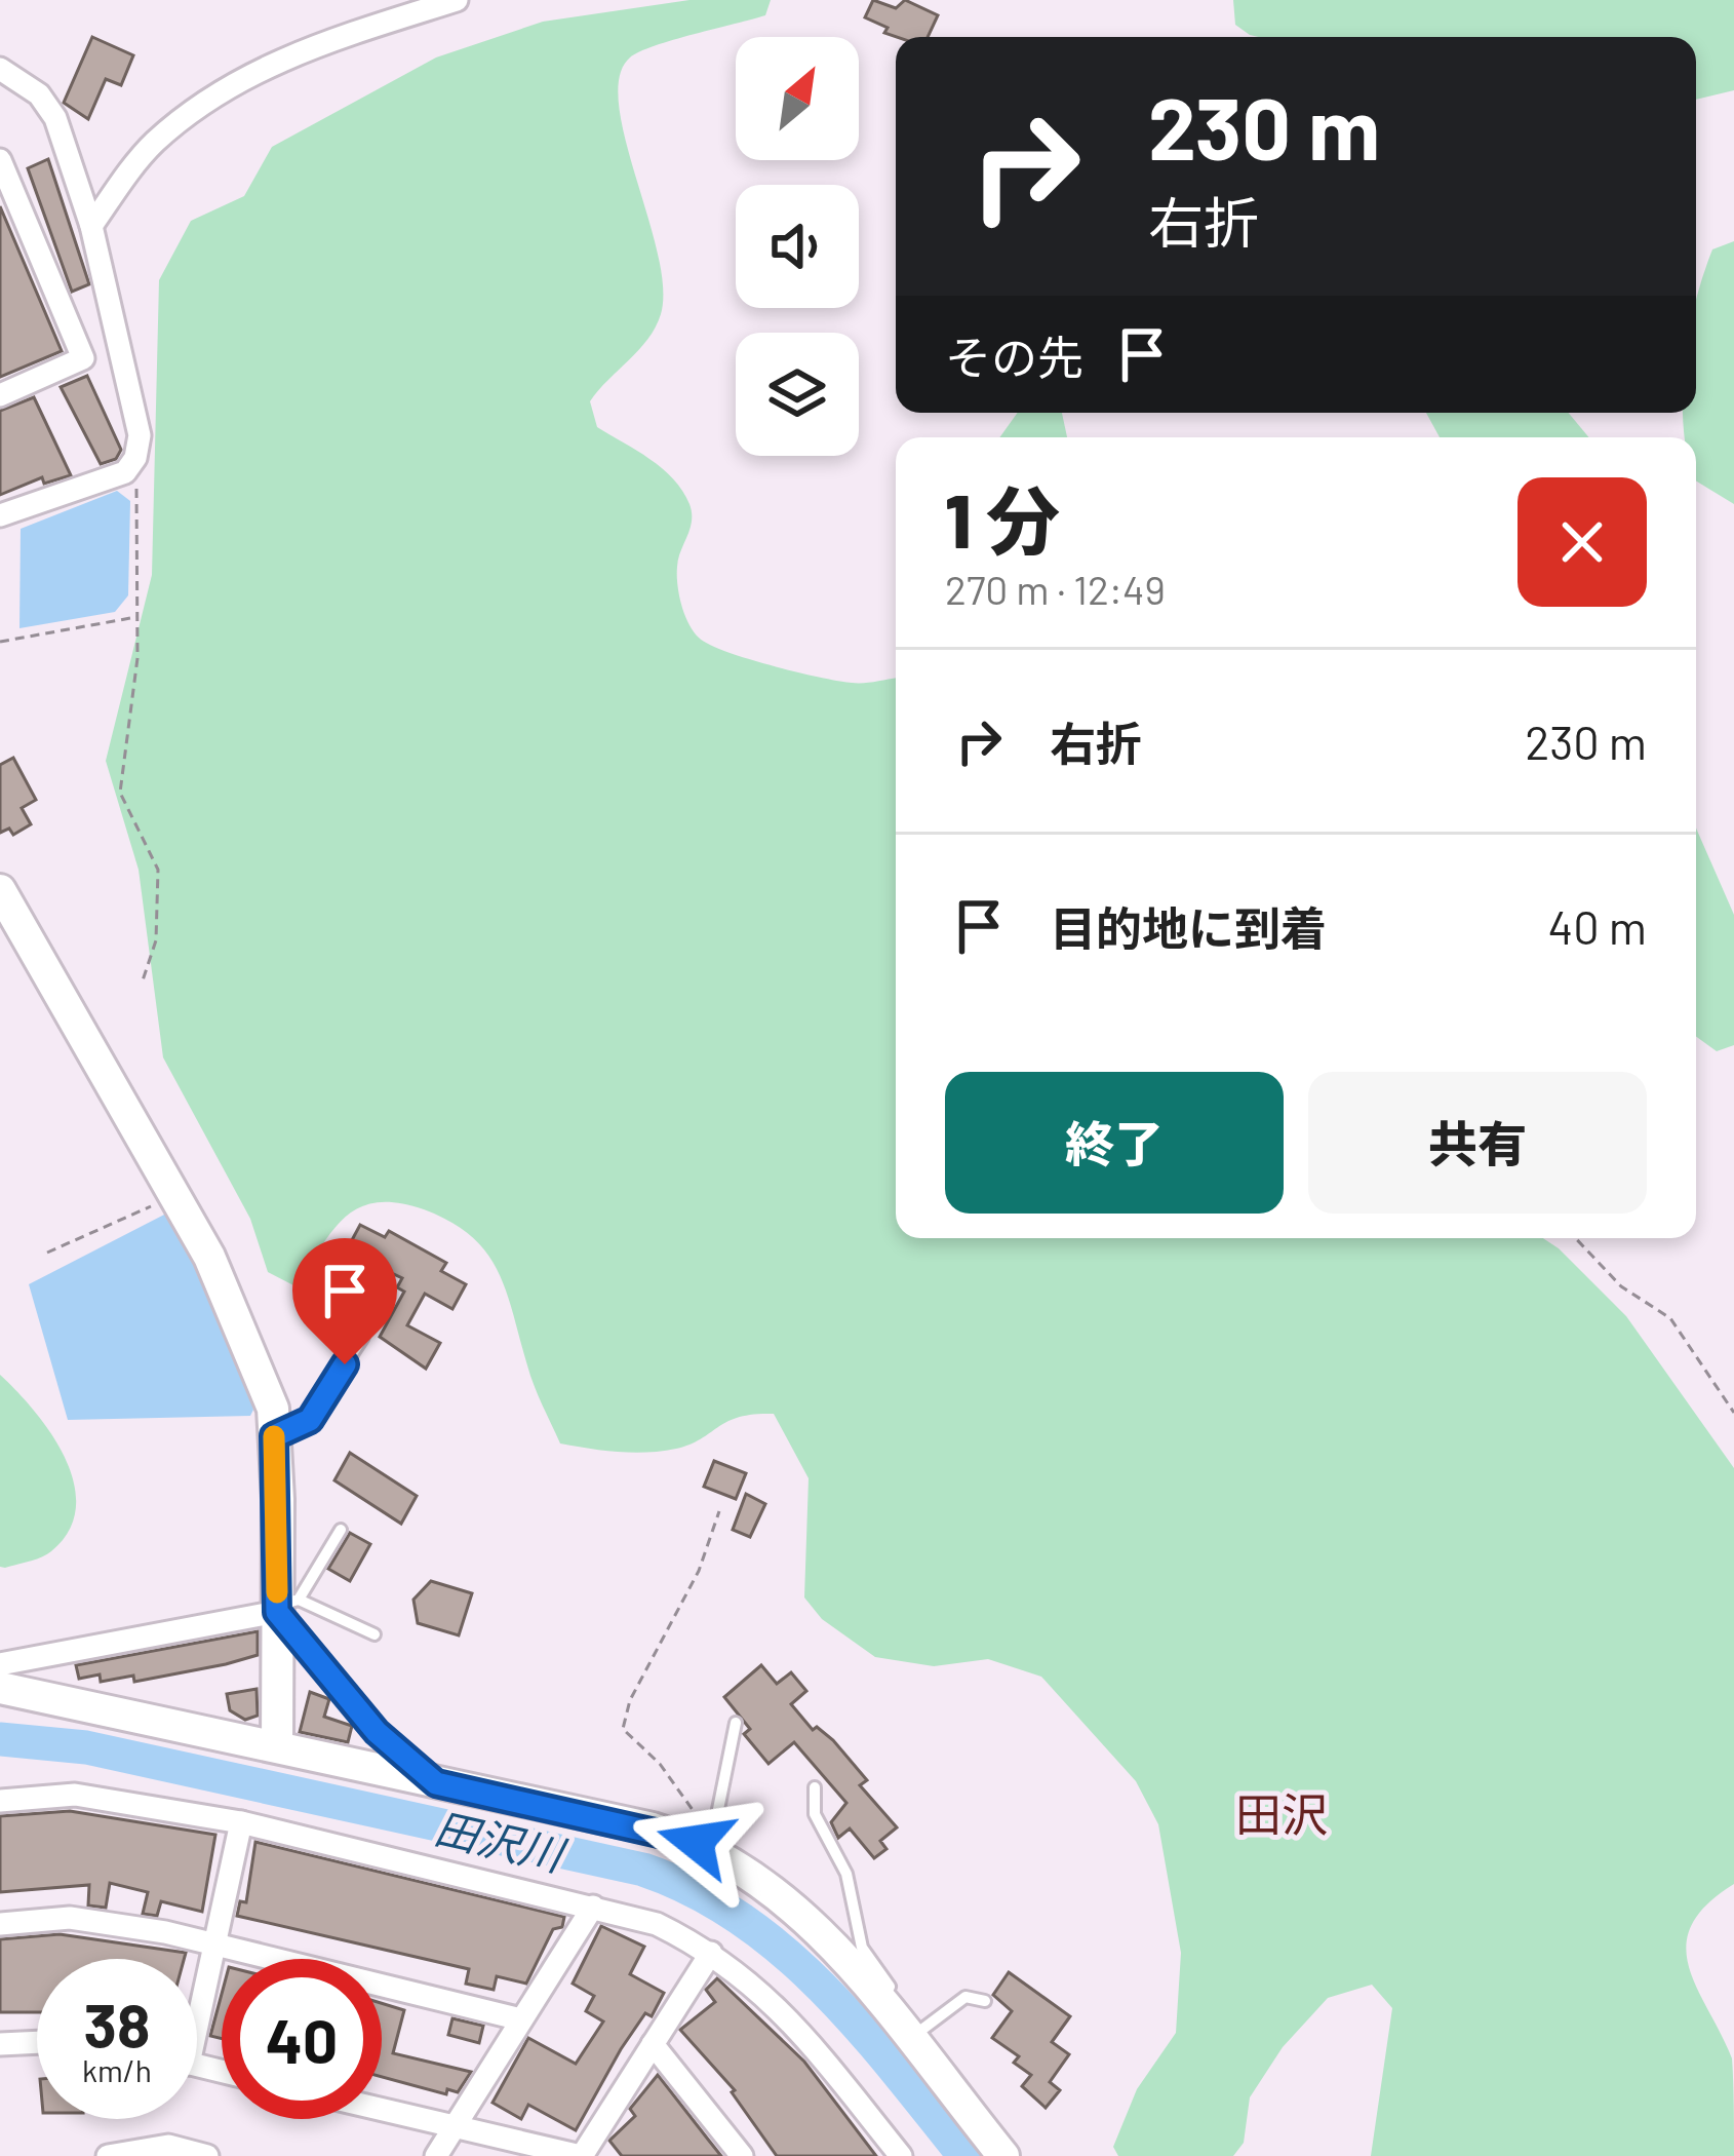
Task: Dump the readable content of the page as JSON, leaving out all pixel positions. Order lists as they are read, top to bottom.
{
  "districts": ["田沢"],
  "water": ["田沢川"],
  "north": "top right",
  "page": {
    "turn": ["230 m", "右折"],
    "then": "その先",
    "heading": ["1 分", "270 m · 12:49"],
    "list": [
      {
        "name": "右折",
        "value": "230 m"
      },
      {
        "name": "目的地に到着",
        "value": "40 m"
      }
    ],
    "buttons": ["終了", "共有"],
    "speed": "38 km/h",
    "limit": "40"
  }
}
